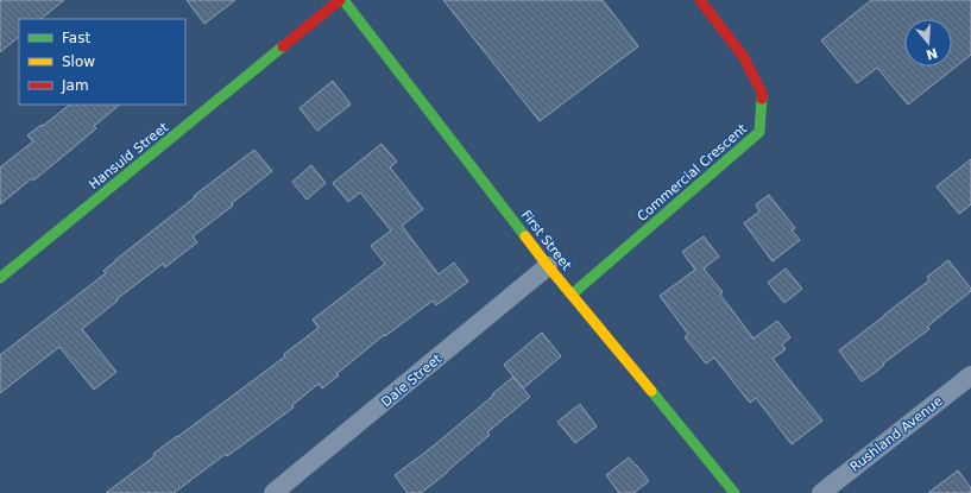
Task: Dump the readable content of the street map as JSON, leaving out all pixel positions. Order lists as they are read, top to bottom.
{
  "streets": {
    "street": [
      "Hansuld Street",
      "Commercial Crescent",
      "First Street",
      "Dale Street",
      "Rushland Avenue"
    ]
  },
  "crossings": [
    ["Hansuld Street", "First Street"],
    ["Commercial Crescent", "First Street"],
    ["First Street", "Dale Street"]
  ],
  "legend": ["Fast", "Slow", "Jam"],
  "north": "bottom"
}
